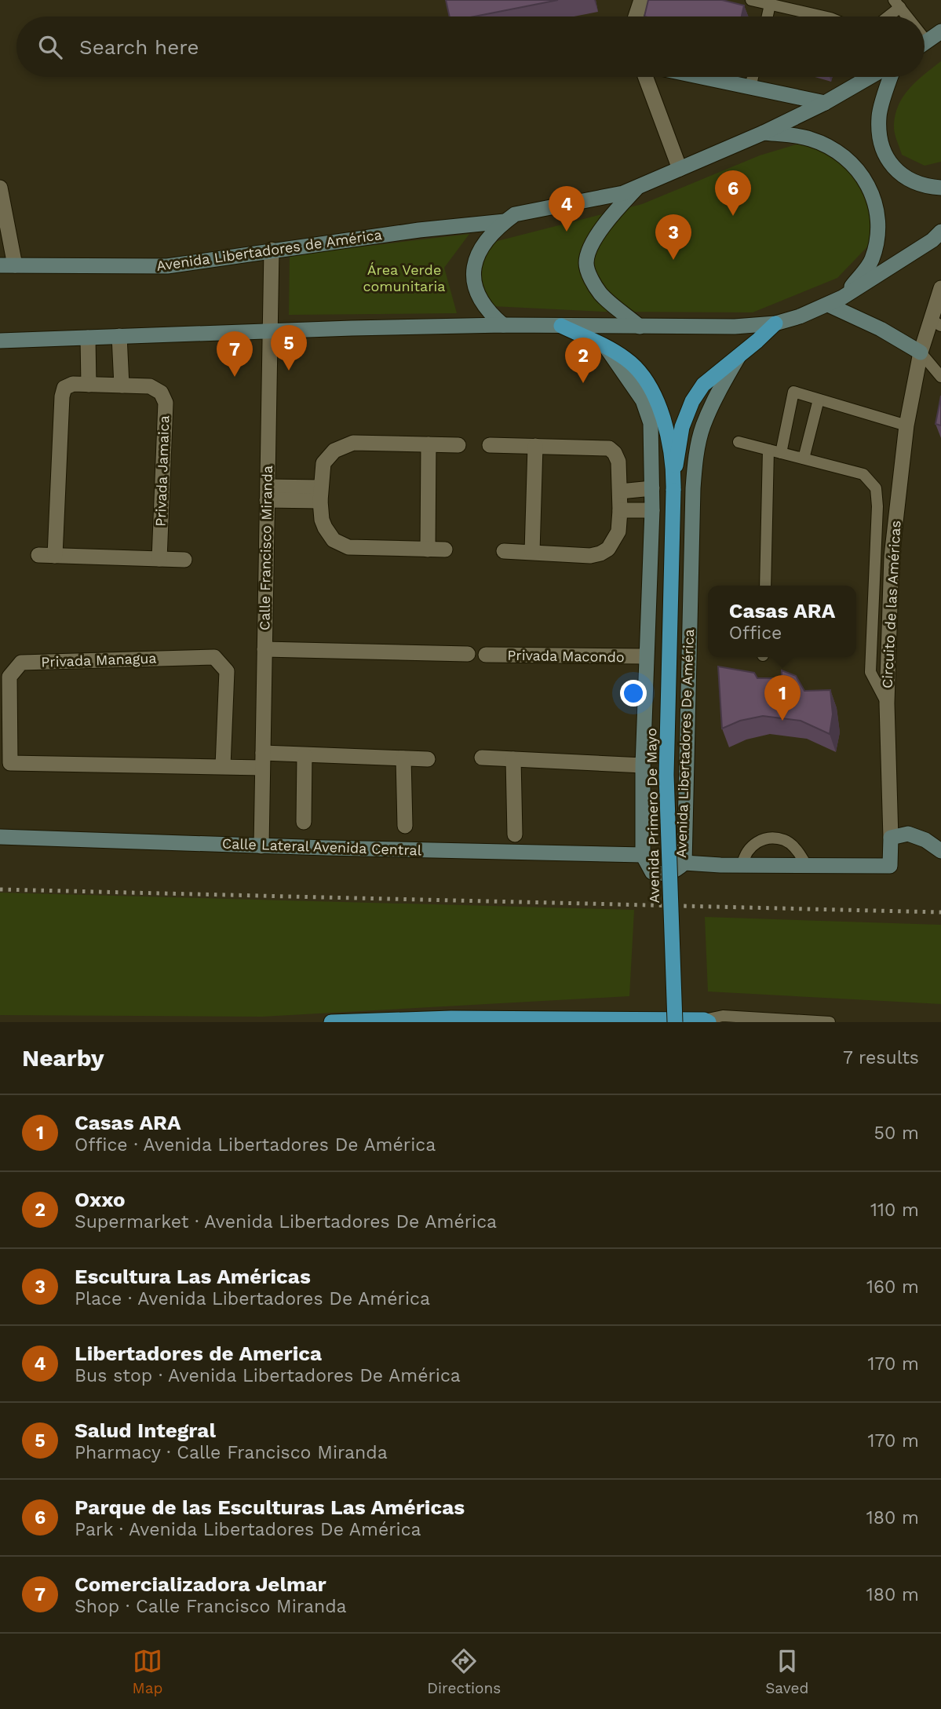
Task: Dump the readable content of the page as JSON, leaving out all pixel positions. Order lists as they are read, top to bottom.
{
  "streets": {
    "highway": ["Avenida Primero De Mayo"],
    "main road": ["Avenida Libertadores de América", "Avenida Libertadores De América", "Calle Lateral Avenida Central"],
    "street": [
      "Privada Jamaica",
      "Calle Francisco Miranda",
      "Circuito de las Américas",
      "Privada Macondo",
      "Privada Managua"
    ]
  },
  "crossings": [
    ["Avenida Libertadores de América", "Calle Francisco Miranda"],
    ["Calle Francisco Miranda", "Privada Managua"],
    ["Calle Francisco Miranda", "Calle Lateral Avenida Central"],
    ["Avenida Libertadores De América", "Avenida Primero De Mayo"],
    ["Avenida Libertadores De América", "Calle Lateral Avenida Central"]
  ],
  "parks": ["Área Verde comunitaria"],
  "page": {
    "search": "Search here",
    "pins": [
      "6",
      "4",
      "3",
      "5",
      "7",
      "2",
      "1"
    ],
    "popup": ["Casas ARA", "Office"],
    "heading": ["Nearby", "7 results"],
    "list": [
      {
        "mark": "1",
        "name": "Casas ARA",
        "note": "Office · Avenida Libertadores De América",
        "value": "50 m"
      },
      {
        "mark": "2",
        "name": "Oxxo",
        "note": "Supermarket · Avenida Libertadores De América",
        "value": "110 m"
      },
      {
        "mark": "3",
        "name": "Escultura Las Américas",
        "note": "Place · Avenida Libertadores De América",
        "value": "160 m"
      },
      {
        "mark": "4",
        "name": "Libertadores de America",
        "note": "Bus stop · Avenida Libertadores De América",
        "value": "170 m"
      },
      {
        "mark": "5",
        "name": "Salud Integral",
        "note": "Pharmacy · Calle Francisco Miranda",
        "value": "170 m"
      },
      {
        "mark": "6",
        "name": "Parque de las Esculturas Las Américas",
        "note": "Park · Avenida Libertadores De América",
        "value": "180 m"
      },
      {
        "mark": "7",
        "name": "Comercializadora Jelmar",
        "note": "Shop · Calle Francisco Miranda",
        "value": "180 m"
      }
    ],
    "nav": ["Map", "Directions", "Saved"]
  }
}
